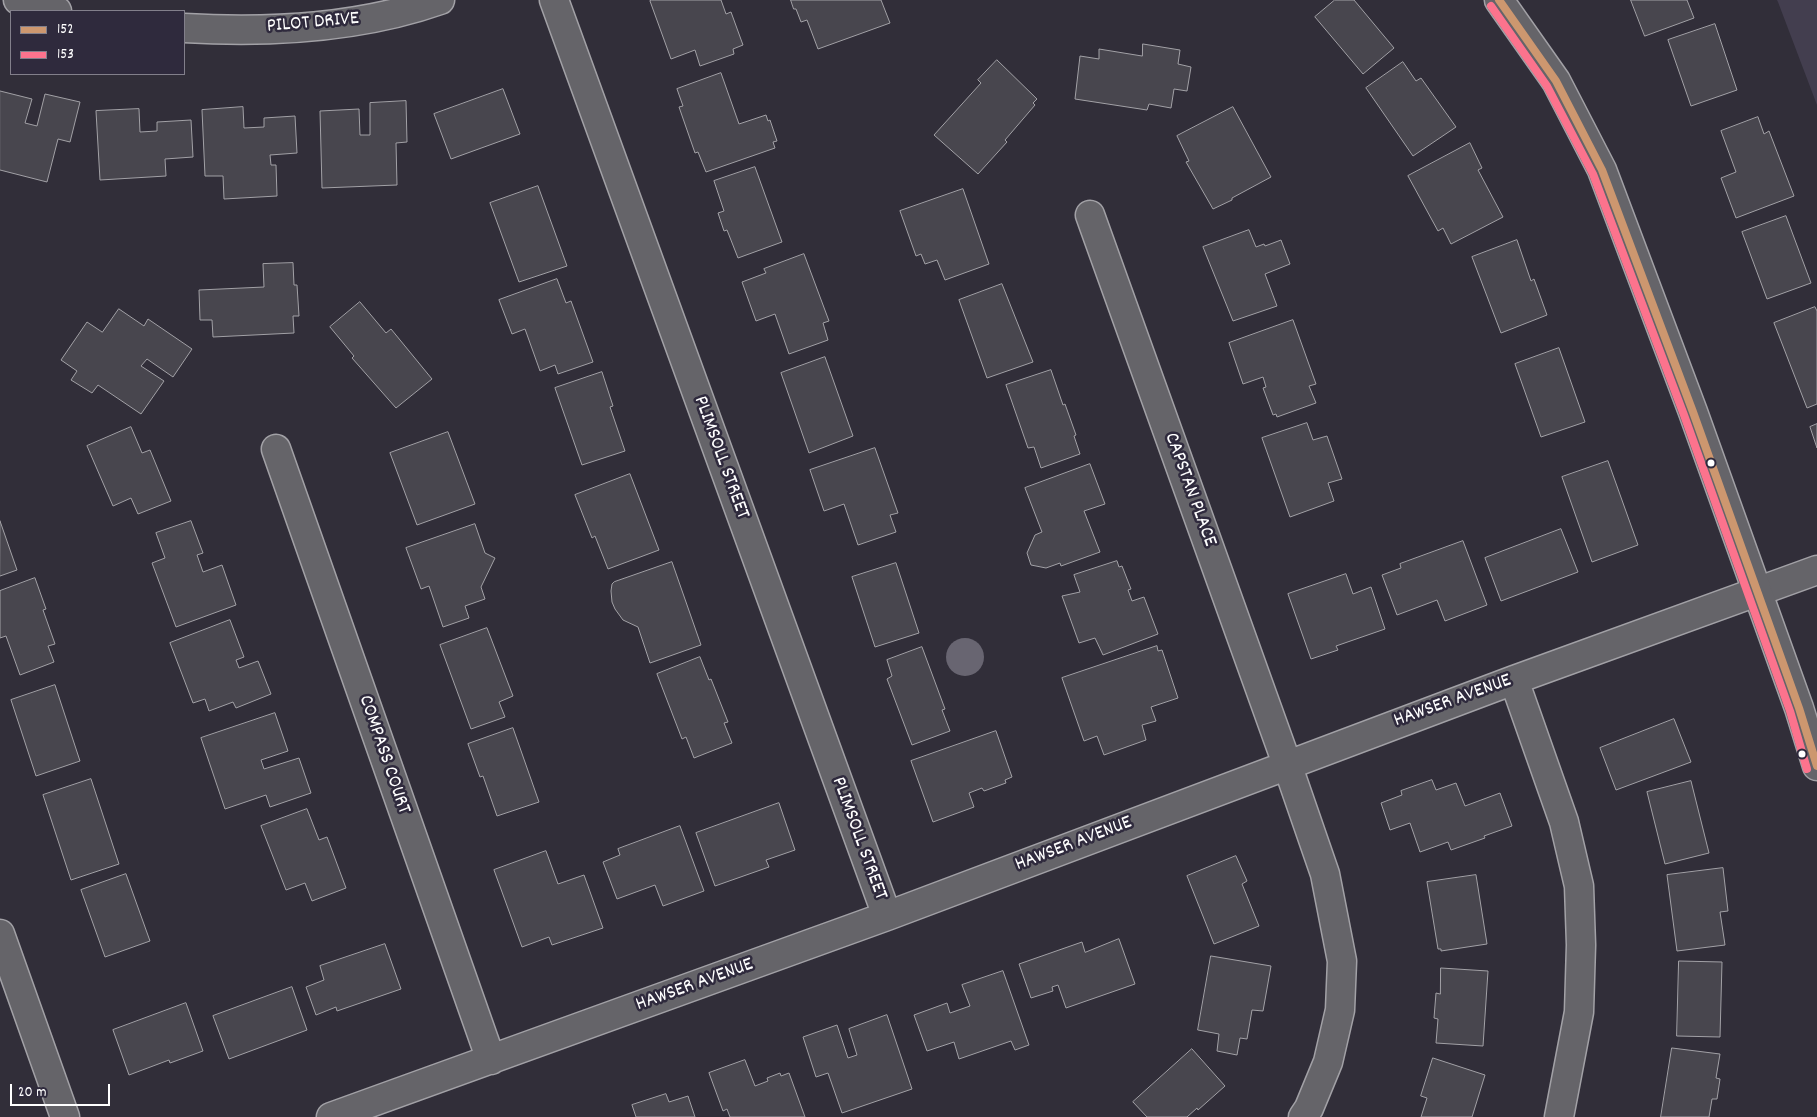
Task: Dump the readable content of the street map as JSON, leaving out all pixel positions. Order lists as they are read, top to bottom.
{
  "streets": {
    "street": [
      "PILOT DRIVE",
      "PLIMSOLL STREET",
      "CAPSTAN PLACE",
      "HAWSER AVENUE",
      "COMPASS COURT"
    ]
  },
  "crossings": [
    ["PLIMSOLL STREET", "HAWSER AVENUE"],
    ["CAPSTAN PLACE", "HAWSER AVENUE"],
    ["HAWSER AVENUE", "COMPASS COURT"]
  ],
  "lines": ["transit line 152", "transit line 153"],
  "legend": ["152", "153"],
  "scale_bar": "20 m"
}
